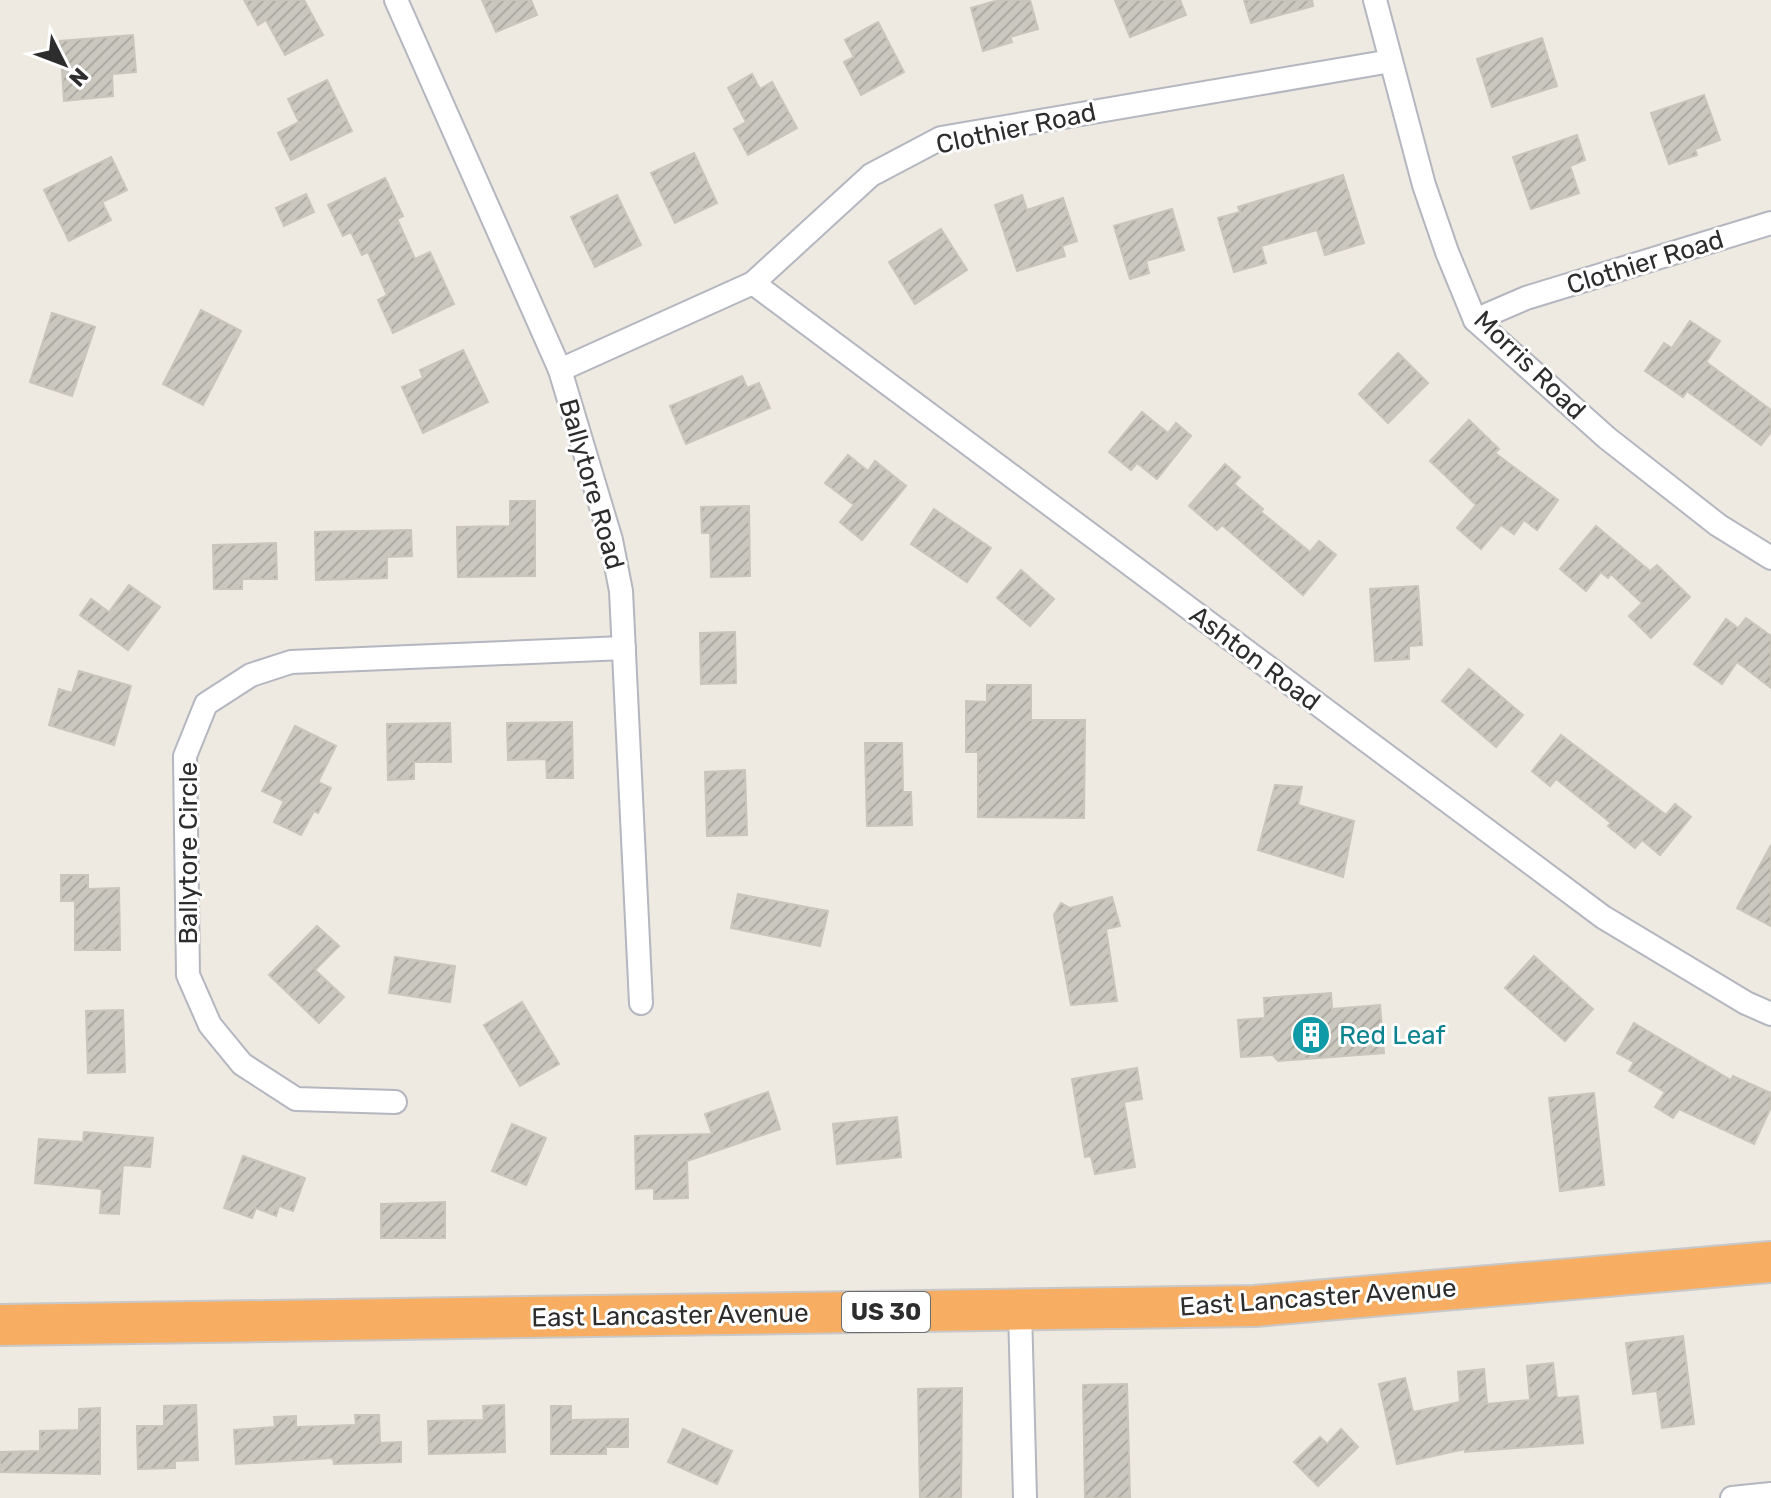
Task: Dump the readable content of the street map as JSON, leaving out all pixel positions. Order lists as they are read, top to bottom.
{
  "streets": {
    "highway": ["East Lancaster Avenue", "US 30"],
    "street": [
      "Clothier Road",
      "Morris Road",
      "Ballytore Road",
      "Ashton Road",
      "Ballytore Circle"
    ]
  },
  "crossings": [
    ["Clothier Road", "Morris Road"],
    ["Clothier Road", "Ballytore Road"],
    ["Clothier Road", "Ashton Road"],
    ["Ballytore Road", "Ballytore Circle"]
  ],
  "places": {
    "building": ["Red Leaf"]
  },
  "north": "bottom right"
}
